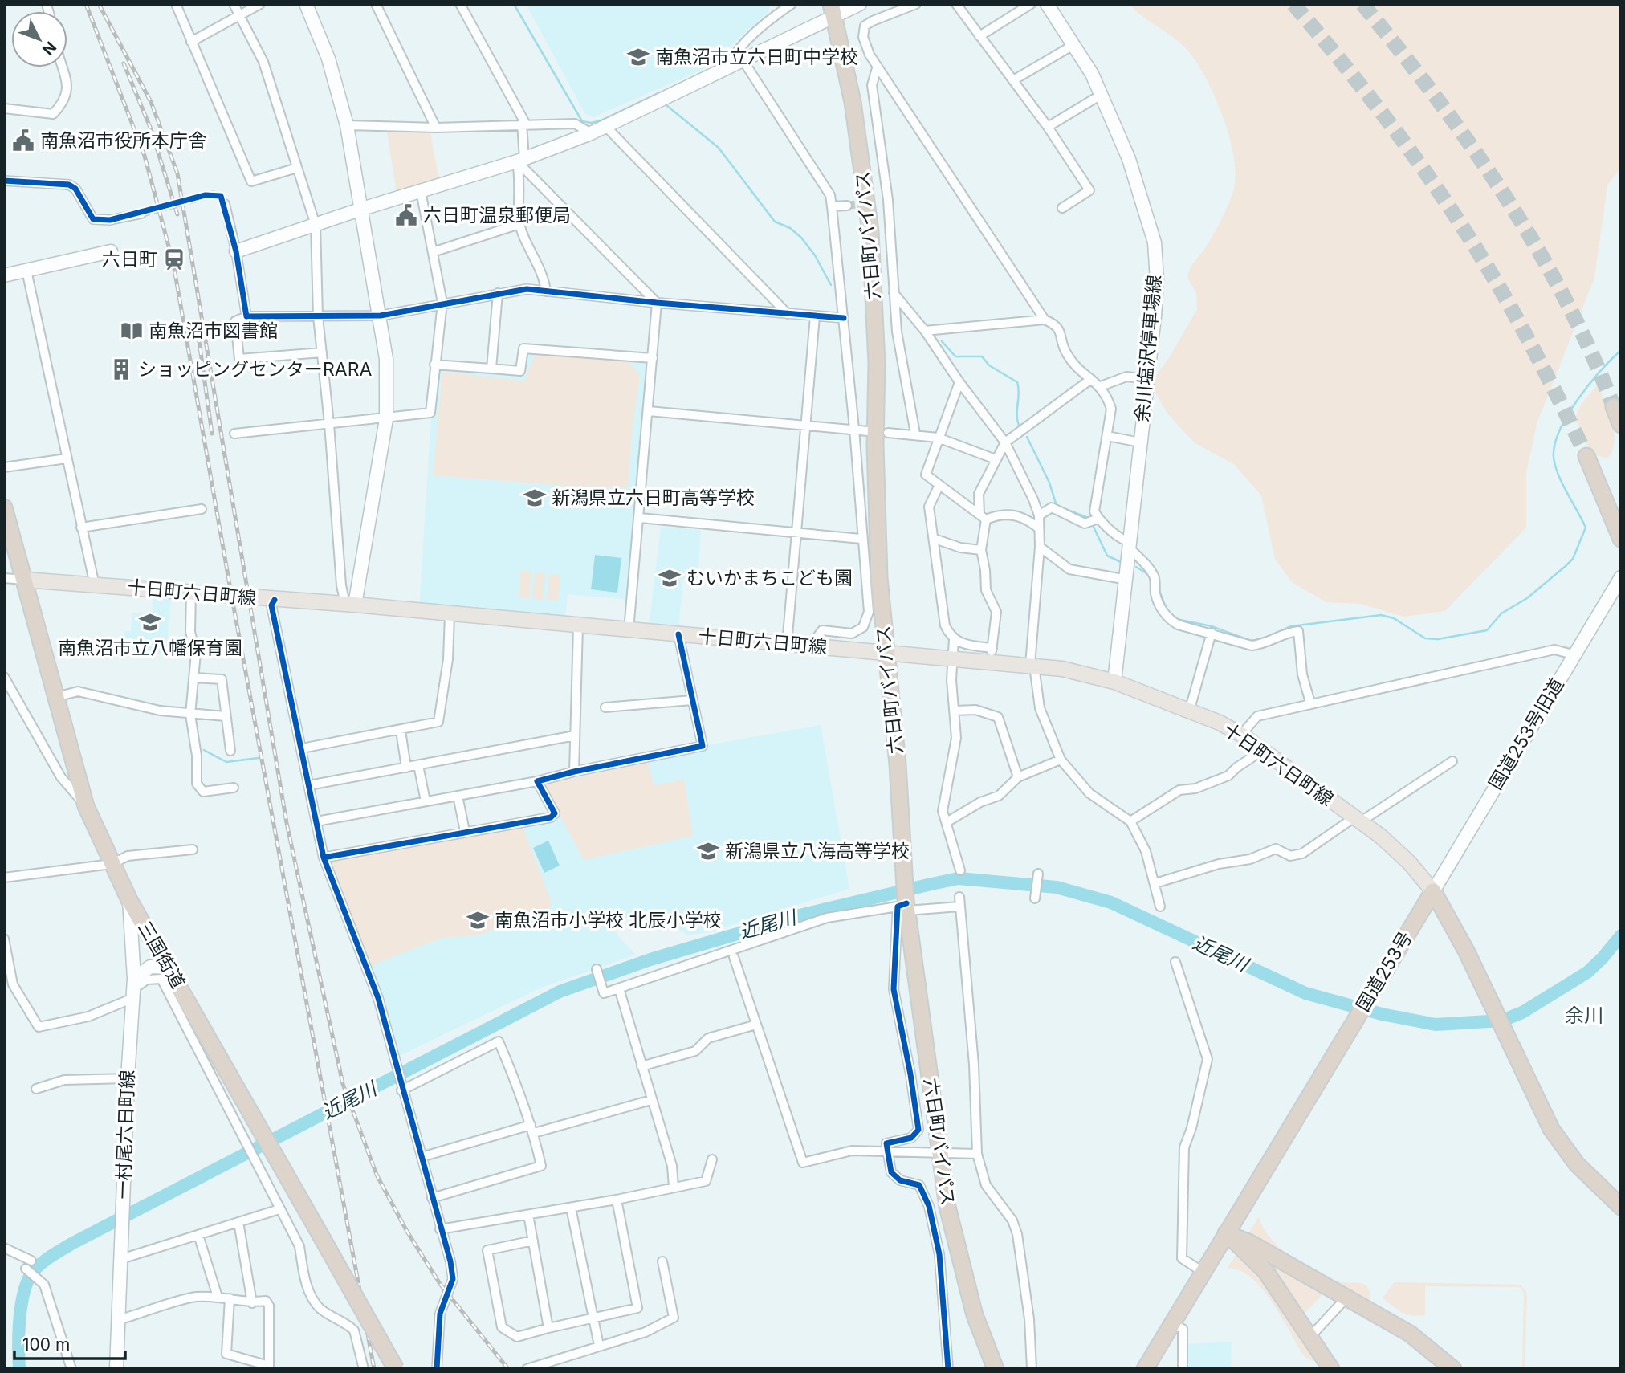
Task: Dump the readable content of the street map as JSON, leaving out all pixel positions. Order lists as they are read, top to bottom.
{
  "streets": {
    "highway": ["六日町バイパス", "三国街道", "国道253号"],
    "main road": ["十日町六日町線"],
    "street": ["余川塩沢停車場線", "国道253号旧道", "一村尾六日町線"]
  },
  "crossings": [
    ["六日町バイパス", "十日町六日町線"],
    ["余川塩沢停車場線", "十日町六日町線"],
    ["十日町六日町線", "国道253号旧道"],
    ["十日町六日町線", "三国街道"],
    ["十日町六日町線", "国道253号"],
    ["国道253号旧道", "国道253号"],
    ["三国街道", "一村尾六日町線"]
  ],
  "districts": ["余川"],
  "water": ["近尾川"],
  "places": {
    "school or university": [
      "南魚沼市立六日町中学校",
      "新潟県立六日町高等学校",
      "むいかまちこども園",
      "南魚沼市立八幡保育園",
      "新潟県立八海高等学校",
      "南魚沼市小学校 北辰小学校"
    ],
    "public building": ["南魚沼市役所本庁舎", "六日町温泉郵便局"],
    "station": ["六日町"],
    "library": ["南魚沼市図書館"],
    "building": ["ショッピングセンターRARA"]
  },
  "scale_bar": "100 m",
  "north": "bottom right"
}
